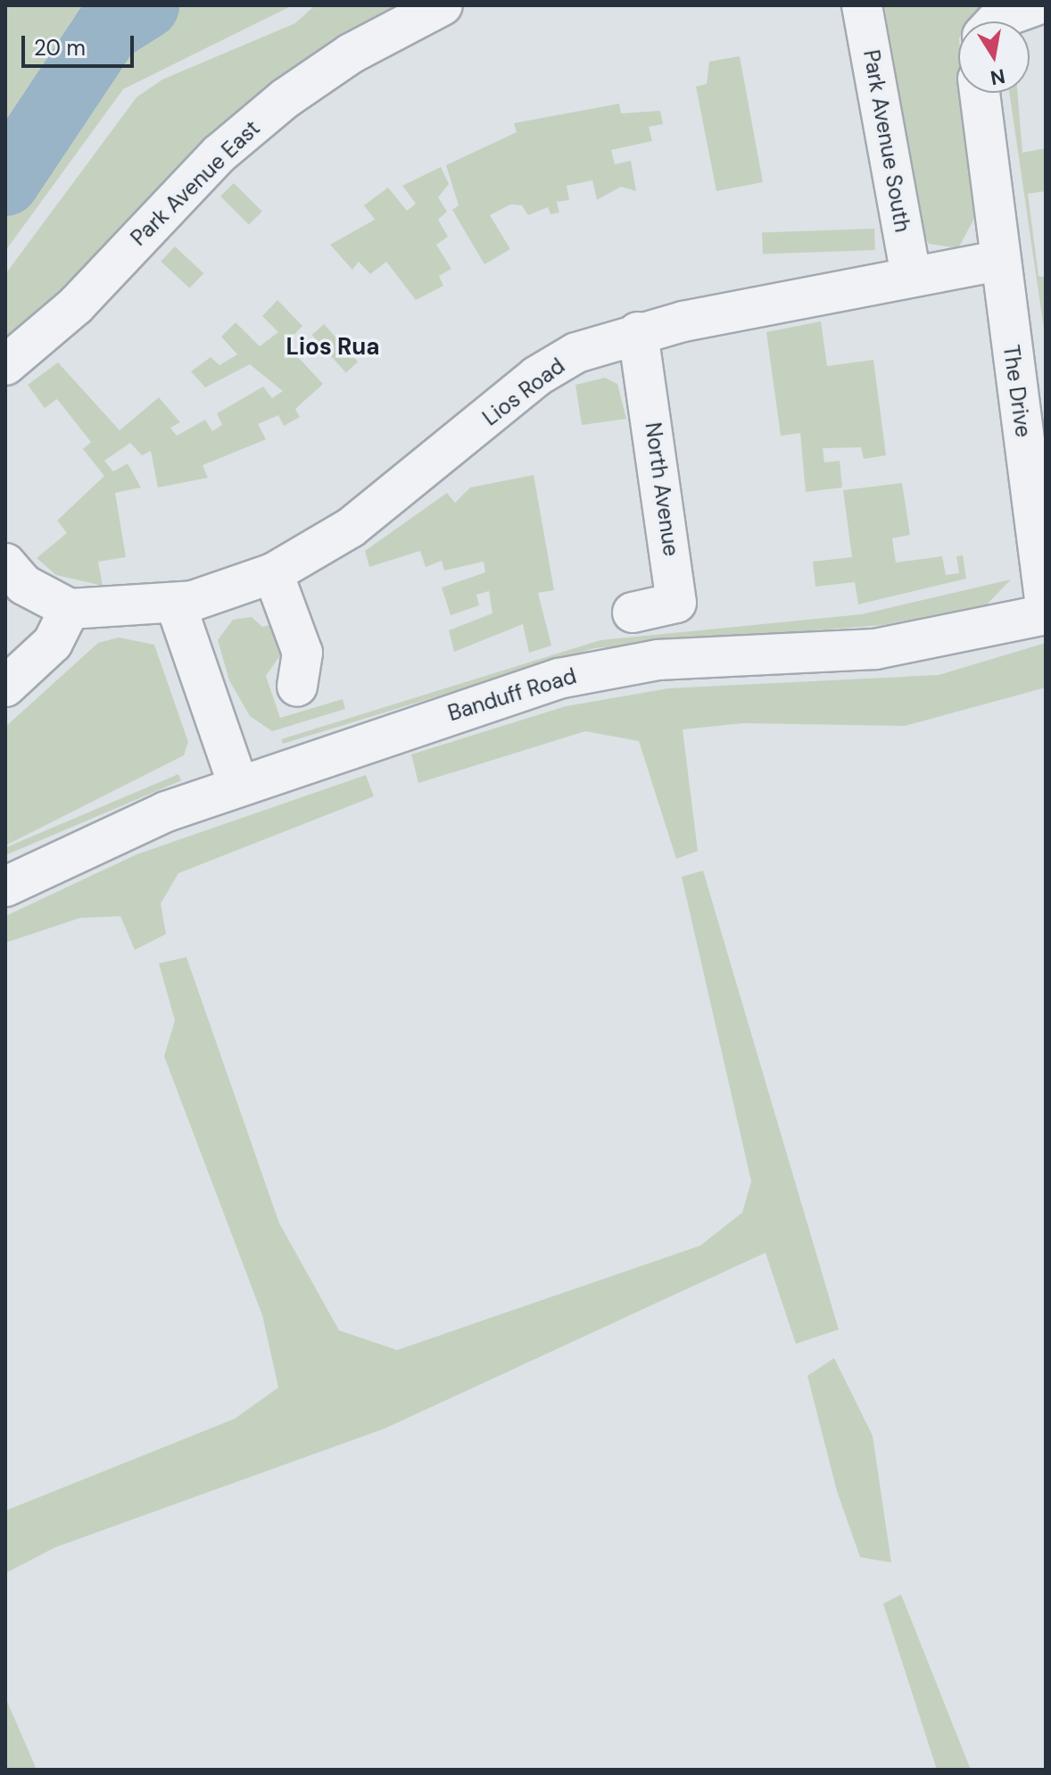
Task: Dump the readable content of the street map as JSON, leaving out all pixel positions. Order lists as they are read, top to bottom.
{
  "streets": {
    "street": [
      "Park Avenue South",
      "Park Avenue East",
      "The Drive",
      "Lios Road",
      "North Avenue",
      "Banduff Road"
    ]
  },
  "crossings": [
    ["Park Avenue South", "Lios Road"],
    ["The Drive", "Lios Road"],
    ["Lios Road", "North Avenue"]
  ],
  "districts": ["Lios Rua"],
  "scale_bar": "20 m",
  "north": "bottom"
}
